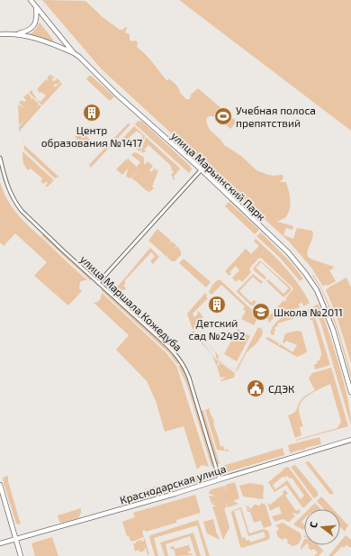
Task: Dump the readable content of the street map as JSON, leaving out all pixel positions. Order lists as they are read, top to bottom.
{
  "streets": {
    "main road": ["улица Марьинский Парк", "Краснодарская улица"],
    "street": ["улица Маршала Кожедуба"]
  },
  "crossings": [
    ["улица Маршала Кожедуба", "Краснодарская улица"]
  ],
  "places": {
    "building": ["Центр образования №1417", "Детский сад №2492"],
    "sports": ["Учебная полоса препятствий"],
    "school or university": ["Школа №2011"],
    "public building": ["СДЭК"]
  },
  "north": "left"
}
